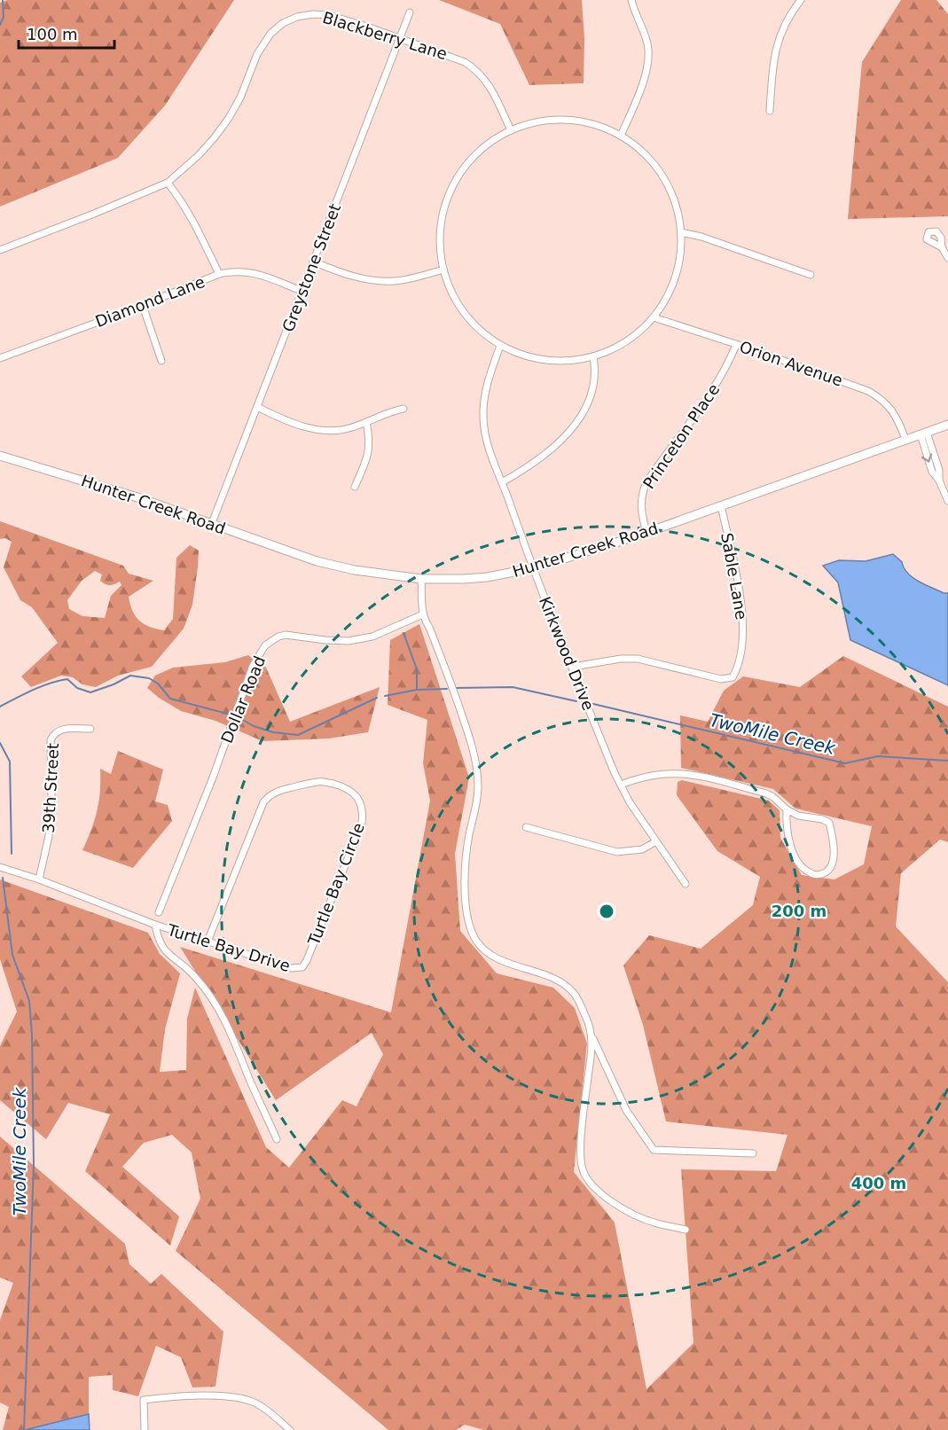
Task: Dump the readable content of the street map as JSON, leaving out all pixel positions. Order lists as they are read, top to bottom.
{
  "streets": {
    "main road": ["Hunter Creek Road"],
    "street": [
      "Blackberry Lane",
      "Greystone Street",
      "Diamond Lane",
      "Orion Avenue",
      "Princeton Place",
      "Sable Lane",
      "Kirkwood Drive",
      "Dollar Road",
      "39th Street",
      "Turtle Bay Circle",
      "Turtle Bay Drive"
    ]
  },
  "crossings": [
    ["Blackberry Lane", "Greystone Street"],
    ["Greystone Street", "Diamond Lane"],
    ["Greystone Street", "Hunter Creek Road"],
    ["Orion Avenue", "Princeton Place"],
    ["Orion Avenue", "Hunter Creek Road"],
    ["Princeton Place", "Hunter Creek Road"],
    ["Hunter Creek Road", "Sable Lane"],
    ["Hunter Creek Road", "Kirkwood Drive"],
    ["Sable Lane", "Kirkwood Drive"],
    ["39th Street", "Turtle Bay Drive"],
    ["Turtle Bay Circle", "Turtle Bay Drive"]
  ],
  "water": ["TwoMile Creek"],
  "scale_bar": "100 m",
  "rings": ["200 m", "400 m"]
}
